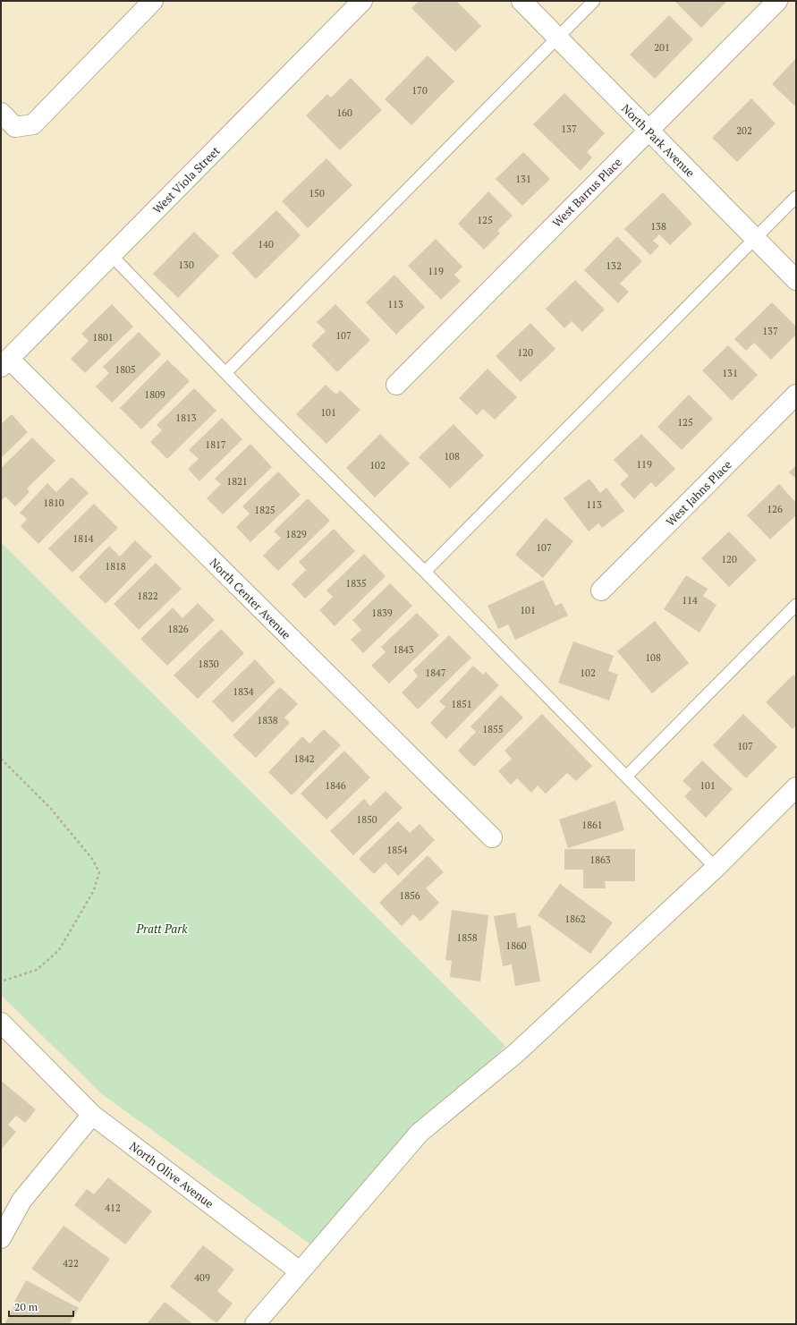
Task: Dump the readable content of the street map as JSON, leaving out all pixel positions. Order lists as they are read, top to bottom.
{
  "streets": {
    "street": [
      "North Park Avenue",
      "West Viola Street",
      "West Barrus Place",
      "West Jahns Place",
      "North Center Avenue",
      "North Olive Avenue"
    ]
  },
  "crossings": [
    ["North Park Avenue", "West Barrus Place"],
    ["West Viola Street", "North Center Avenue"]
  ],
  "parks": ["Pratt Park"],
  "house_numbers": [
    "201",
    "170",
    "160",
    "137",
    "202",
    "131",
    "150",
    "125",
    "138",
    "140",
    "130",
    "132",
    "119",
    "113",
    "137",
    "107",
    "1801",
    "120",
    "1805",
    "131",
    "1809",
    "101",
    "1813",
    "125",
    "1817",
    "108",
    "119",
    "102",
    "1821",
    "1810",
    "113",
    "126",
    "1825",
    "1829",
    "1814",
    "107",
    "120",
    "1818",
    "1835",
    "1822",
    "114",
    "101",
    "1839",
    "1826",
    "1843",
    "108",
    "1830",
    "1847",
    "102",
    "1834",
    "1851",
    "1838",
    "1855",
    "107",
    "1842",
    "1846",
    "101",
    "1850",
    "1861",
    "1854",
    "1863",
    "1856",
    "1862",
    "1858",
    "1860",
    "412",
    "422",
    "409"
  ],
  "scale_bar": "20 m"
}
